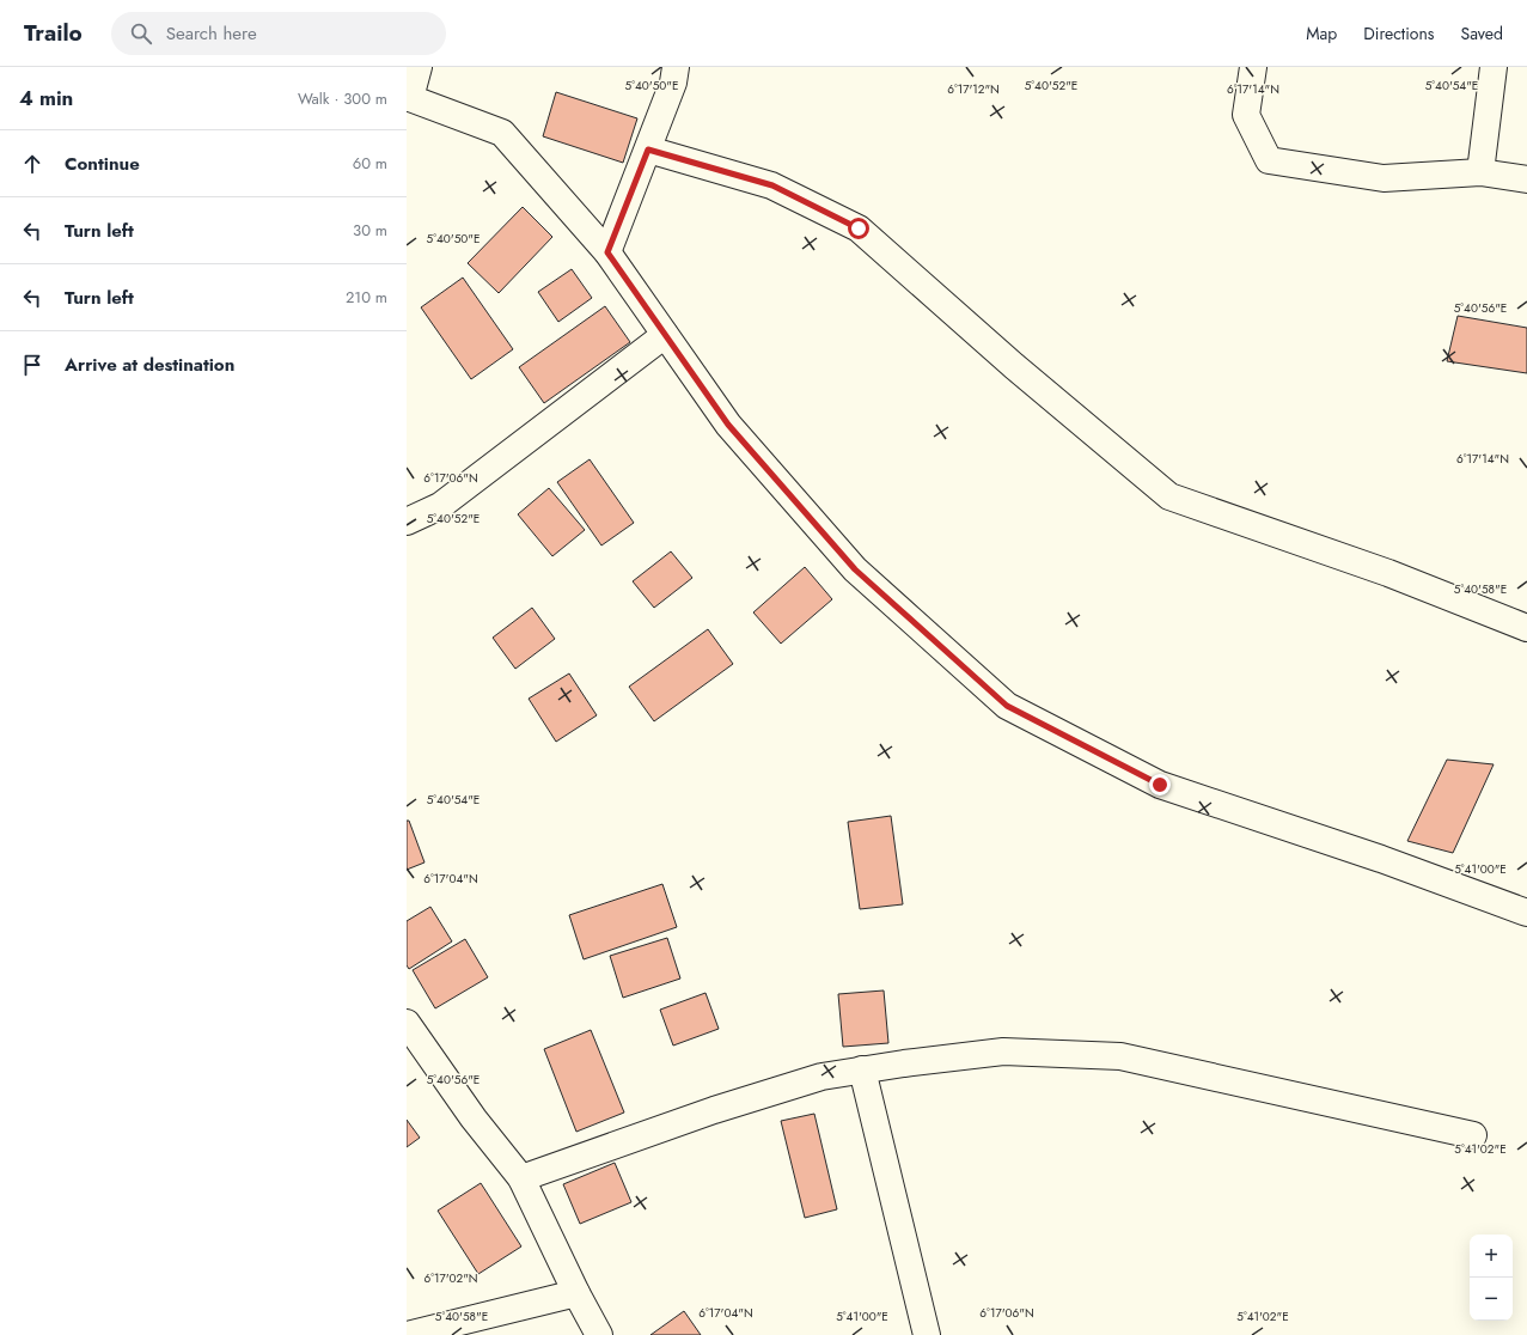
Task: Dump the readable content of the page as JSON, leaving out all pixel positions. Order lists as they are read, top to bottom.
{
  "page": {
    "header": "Trailo",
    "search": "Search here",
    "nav": ["Map", "Directions", "Saved"],
    "heading": ["4 min", "Walk · 300 m"],
    "list": [
      ["Continue", "60 m"],
      ["Turn left", "30 m"],
      ["Turn left", "210 m"],
      "Arrive at destination"
    ],
    "map_buttons": ["+", "−"]
  },
  "coordinates": [
    "5°40'50\"E",
    "5°40'52\"E",
    "5°40'54\"E",
    "6°17'12\"N",
    "6°17'14\"N",
    "5°40'56\"E",
    "6°17'06\"N",
    "5°40'58\"E",
    "5°41'00\"E",
    "6°17'04\"N",
    "5°41'02\"E",
    "6°17'02\"N"
  ]
}
